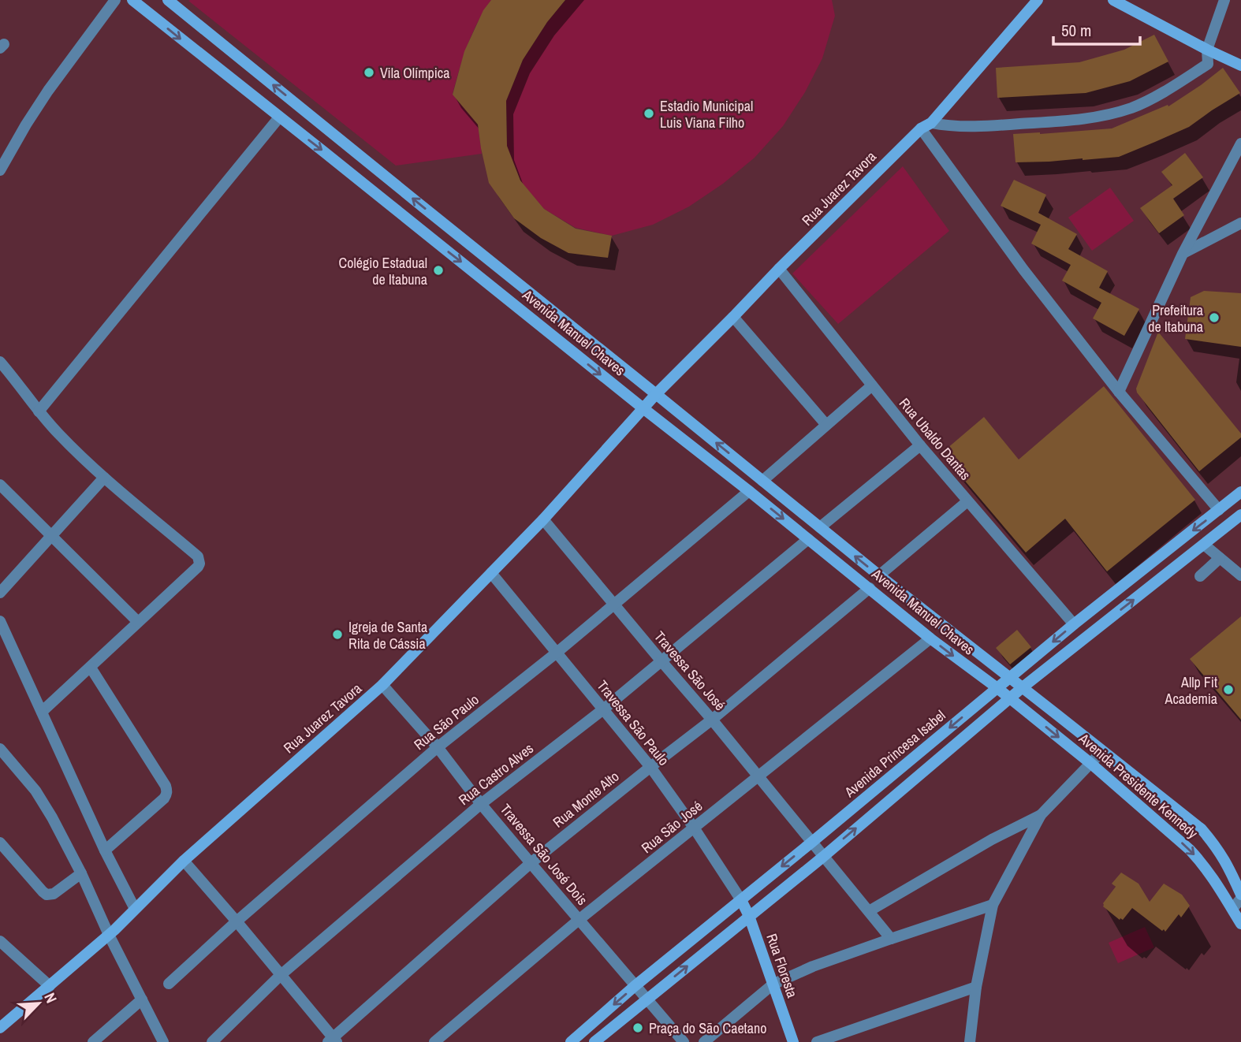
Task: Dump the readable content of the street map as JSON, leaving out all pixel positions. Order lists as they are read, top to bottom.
{
  "streets": {
    "main road": [
      "Rua Juarez Tavora",
      "Avenida Manuel Chaves",
      "Avenida Princesa Isabel",
      "Avenida Presidente Kennedy",
      "Rua Floresta"
    ],
    "street": [
      "Rua Ubaldo Dantas",
      "Travessa São José",
      "Rua São Paulo",
      "Travessa São Paulo",
      "Rua Castro Alves",
      "Rua Monte Alto",
      "Rua São José",
      "Travessa São José Dois"
    ]
  },
  "crossings": [
    ["Rua Juarez Tavora", "Avenida Manuel Chaves"],
    ["Rua Juarez Tavora", "Rua Ubaldo Dantas"],
    ["Rua Juarez Tavora", "Travessa São José"],
    ["Rua Juarez Tavora", "Travessa São Paulo"],
    ["Rua Juarez Tavora", "Travessa São José Dois"],
    ["Avenida Manuel Chaves", "Rua São Paulo"],
    ["Avenida Manuel Chaves", "Avenida Princesa Isabel"],
    ["Avenida Manuel Chaves", "Rua Castro Alves"],
    ["Avenida Manuel Chaves", "Avenida Presidente Kennedy"],
    ["Avenida Manuel Chaves", "Rua Monte Alto"],
    ["Avenida Manuel Chaves", "Rua São José"],
    ["Rua Ubaldo Dantas", "Avenida Princesa Isabel"],
    ["Travessa São José", "Rua São Paulo"],
    ["Travessa São José", "Avenida Princesa Isabel"],
    ["Travessa São José", "Rua Castro Alves"],
    ["Travessa São José", "Rua Monte Alto"],
    ["Travessa São José", "Rua São José"],
    ["Rua São Paulo", "Travessa São Paulo"],
    ["Rua São Paulo", "Travessa São José Dois"],
    ["Travessa São Paulo", "Avenida Princesa Isabel"],
    ["Travessa São Paulo", "Rua Castro Alves"],
    ["Travessa São Paulo", "Rua Monte Alto"],
    ["Travessa São Paulo", "Rua São José"],
    ["Travessa São Paulo", "Rua Floresta"],
    ["Avenida Princesa Isabel", "Avenida Presidente Kennedy"],
    ["Avenida Princesa Isabel", "Travessa São José Dois"],
    ["Avenida Princesa Isabel", "Rua Floresta"],
    ["Rua Castro Alves", "Travessa São José Dois"],
    ["Rua Monte Alto", "Travessa São José Dois"],
    ["Rua São José", "Travessa São José Dois"]
  ],
  "places": [
    "Vila Olímpica",
    "Estadio Municipal Luis Viana Filho",
    "Colégio Estadual de Itabuna",
    "Prefeitura de Itabuna",
    "Igreja de Santa Rita de Cássia",
    "Allp Fit Academia",
    "Praça do São Caetano"
  ],
  "scale_bar": "50 m",
  "north": "top right"
}
